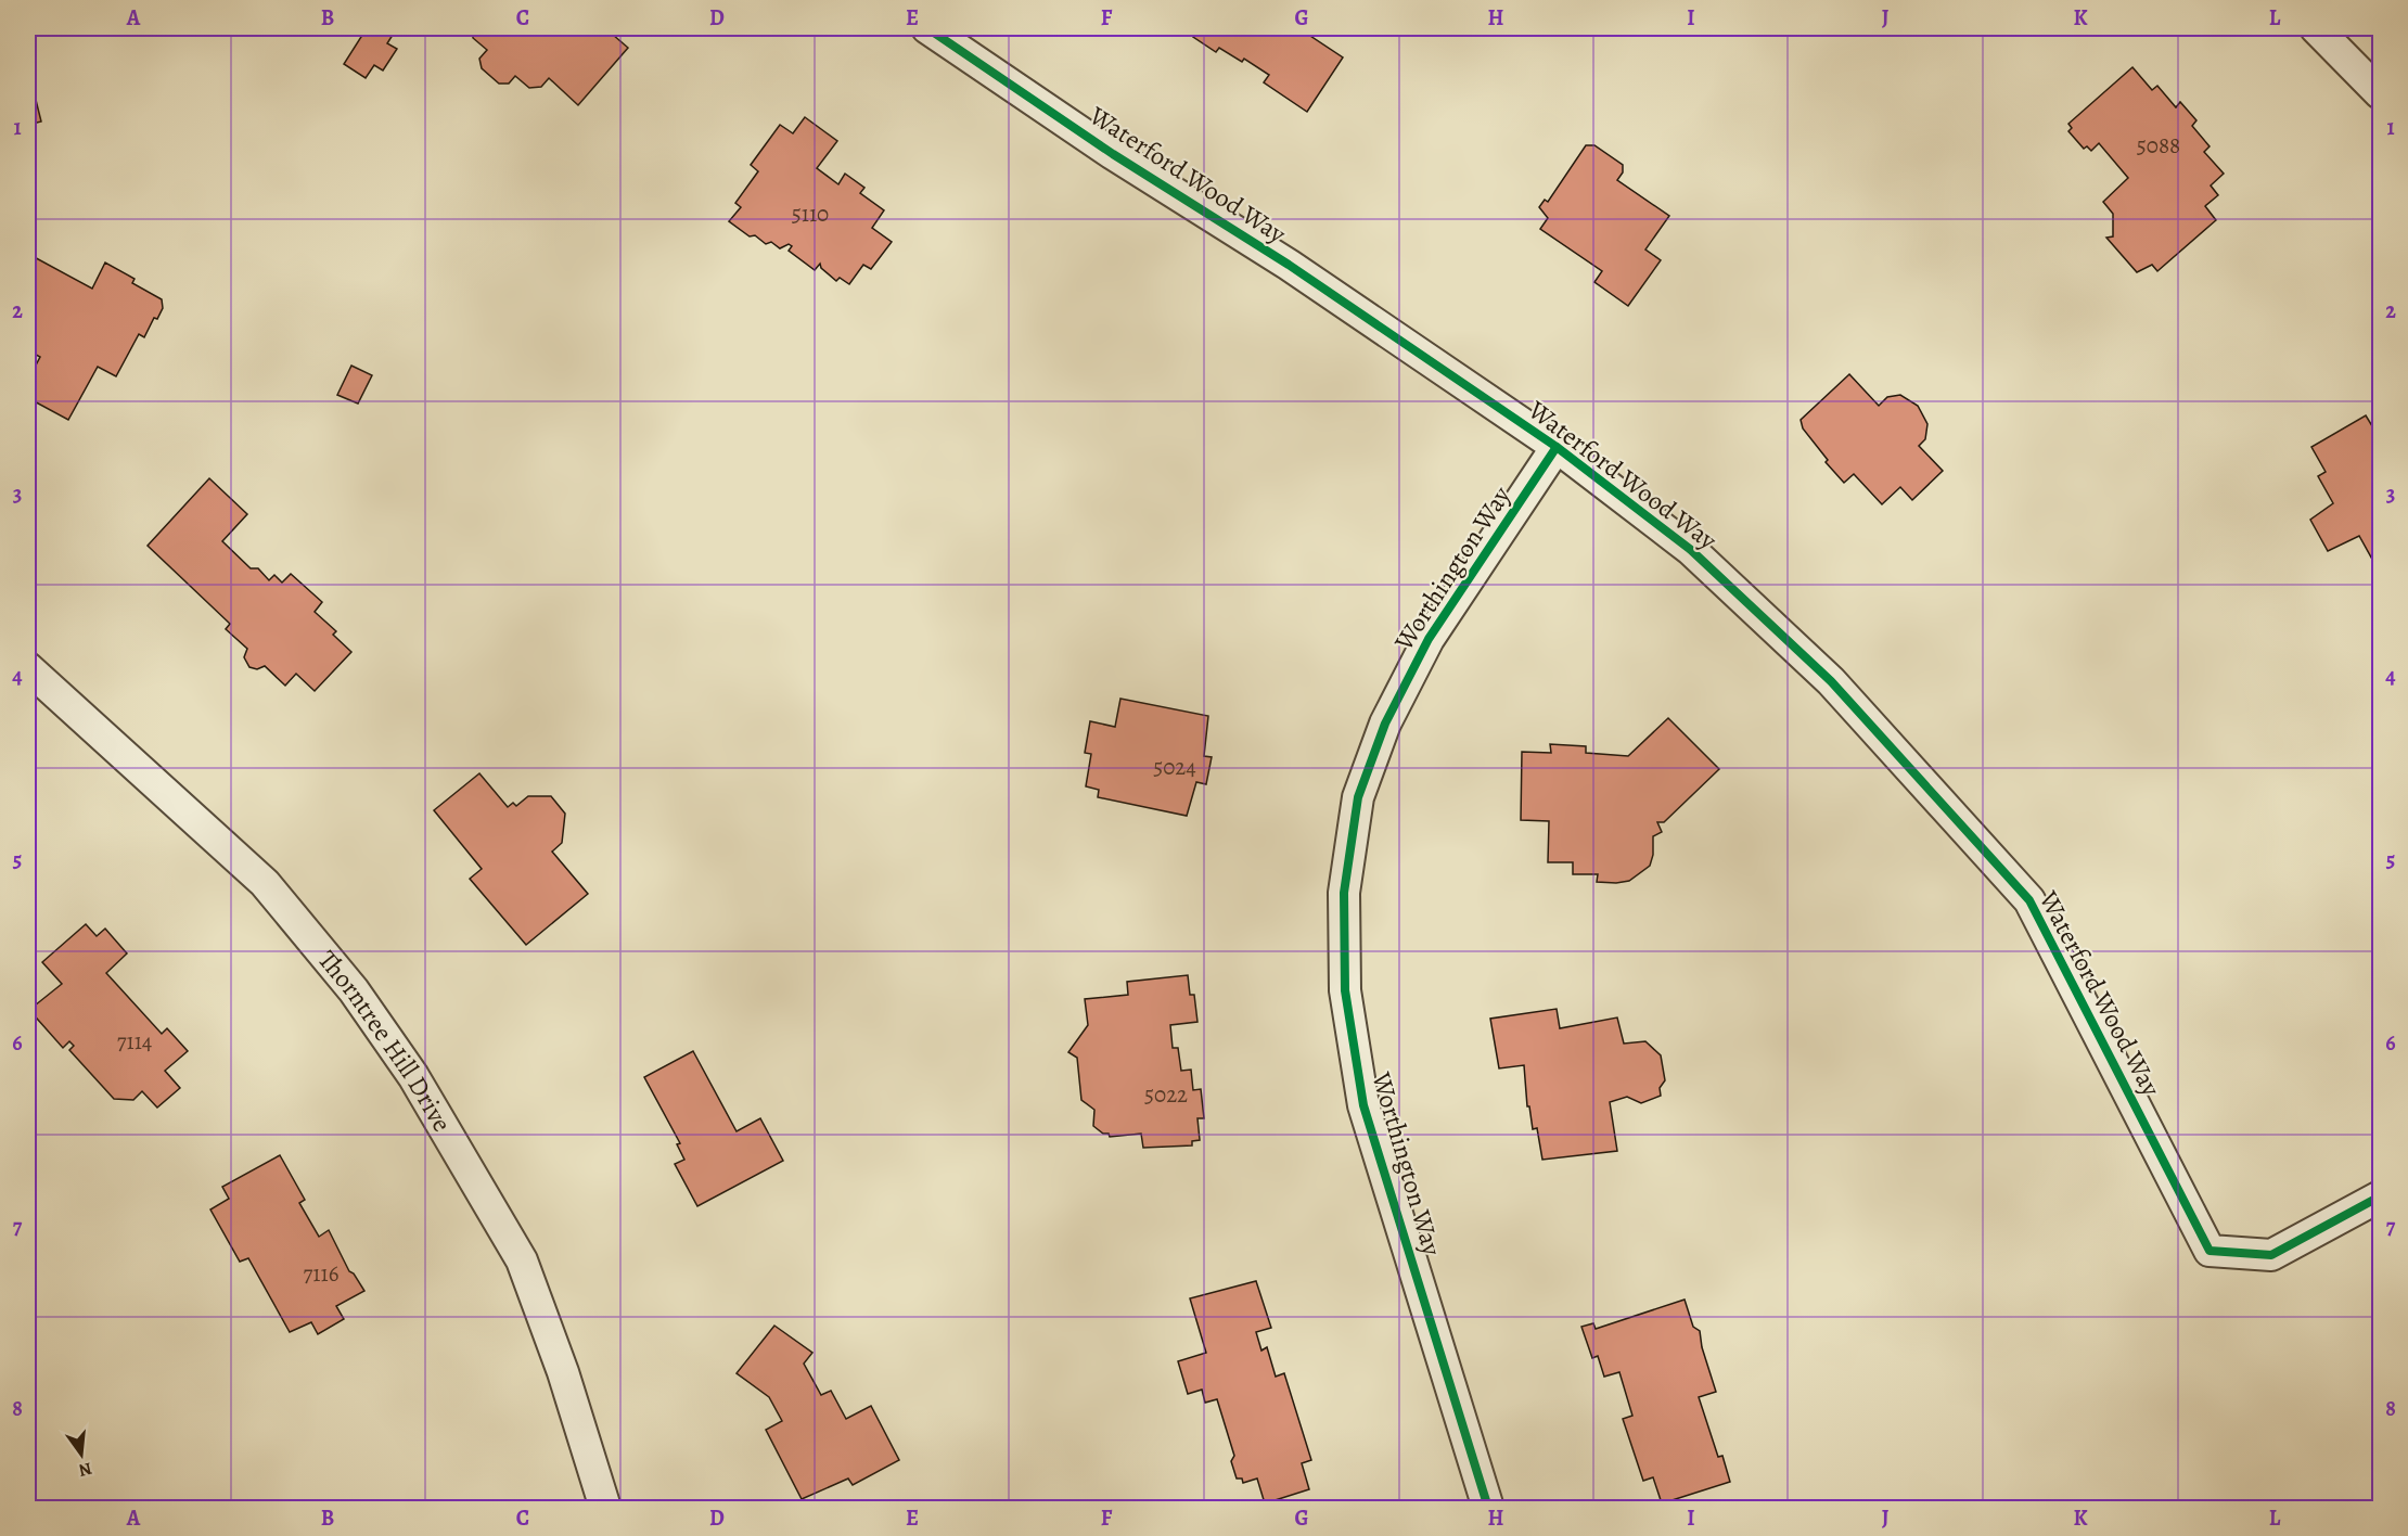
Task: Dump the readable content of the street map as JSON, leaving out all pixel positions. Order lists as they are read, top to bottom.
{
  "streets": {
    "street": ["Waterford Wood Way", "Worthington Way", "Thorntree Hill Drive"]
  },
  "crossings": [
    ["Waterford Wood Way", "Worthington Way"]
  ],
  "house_numbers": [
    "5088",
    "5110",
    "5024",
    "7114",
    "5022",
    "7116"
  ],
  "north": "bottom",
  "grid": {
    "columns": [
      "A",
      "B",
      "C",
      "D",
      "E",
      "F",
      "G",
      "H",
      "I",
      "J",
      "K",
      "L"
    ],
    "rows": [
      "1",
      "2",
      "3",
      "4",
      "5",
      "6",
      "7",
      "8"
    ]
  }
}
